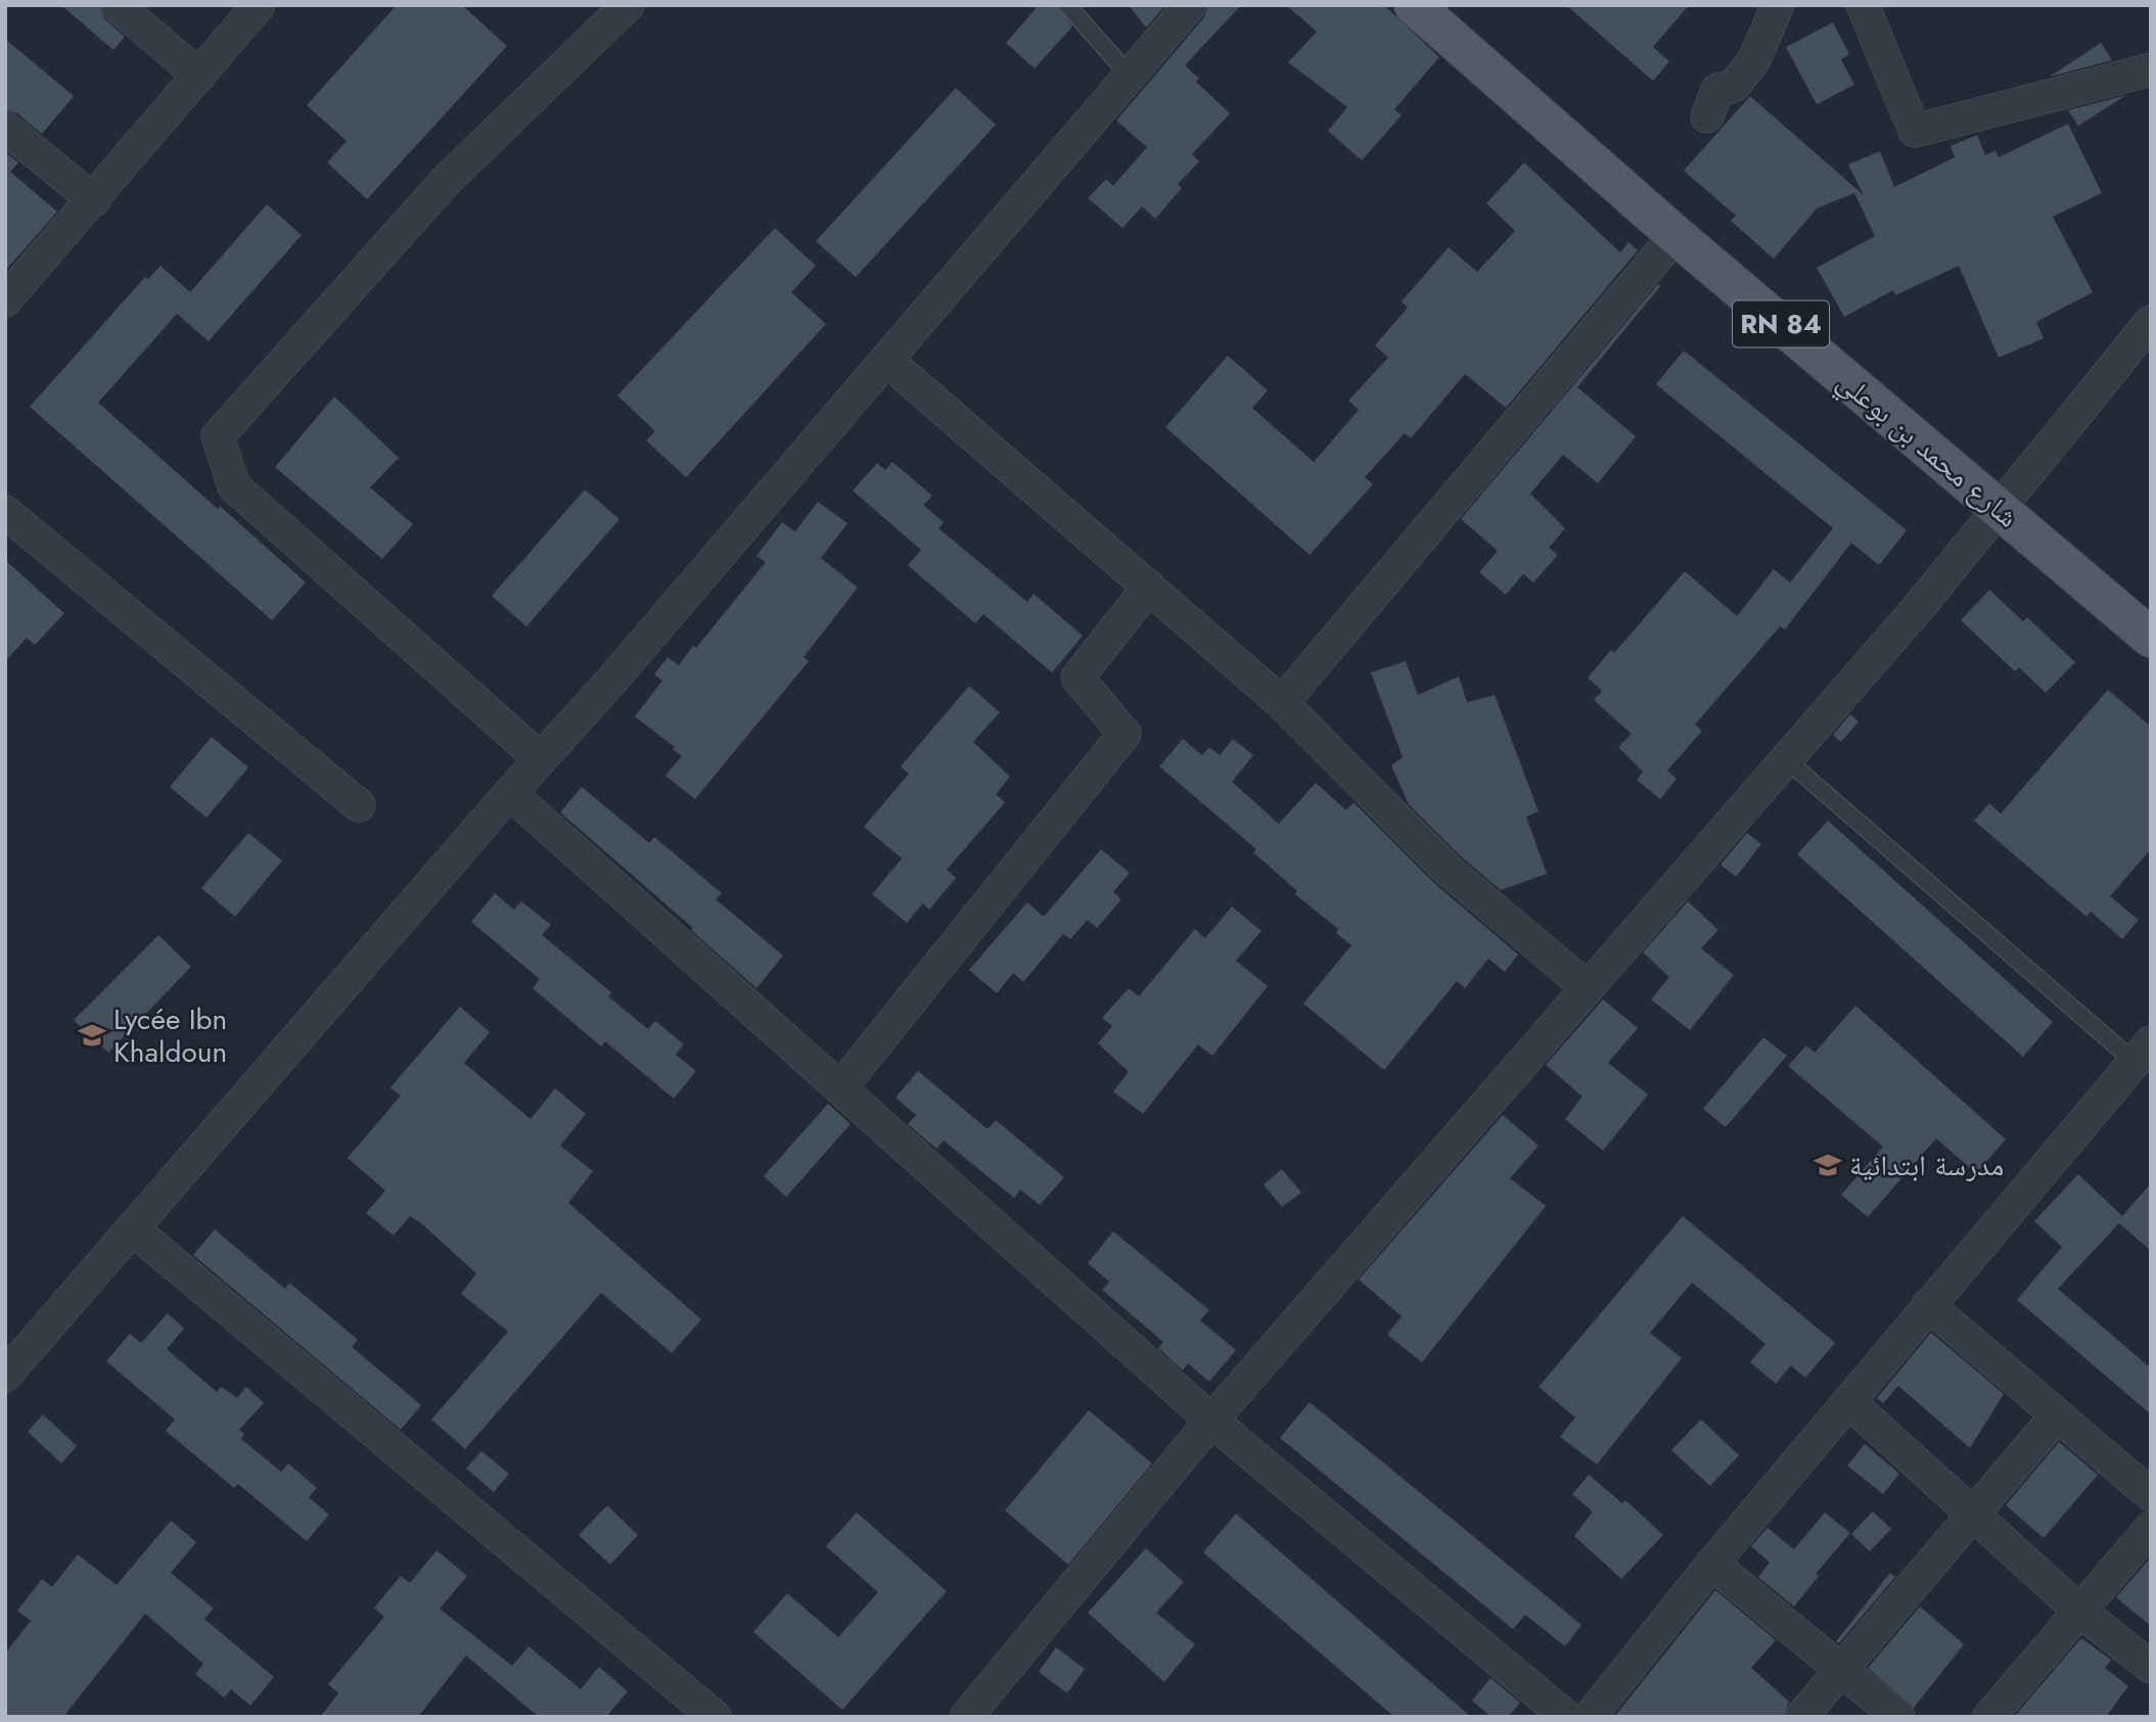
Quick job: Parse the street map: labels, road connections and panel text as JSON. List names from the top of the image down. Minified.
{"streets":{"main road":["RN 84","شارع محمد بن بوعلي"]},"places":{"school or university":["Lycée Ibn Khaldoun","مدرسة ابتدائية"]}}
